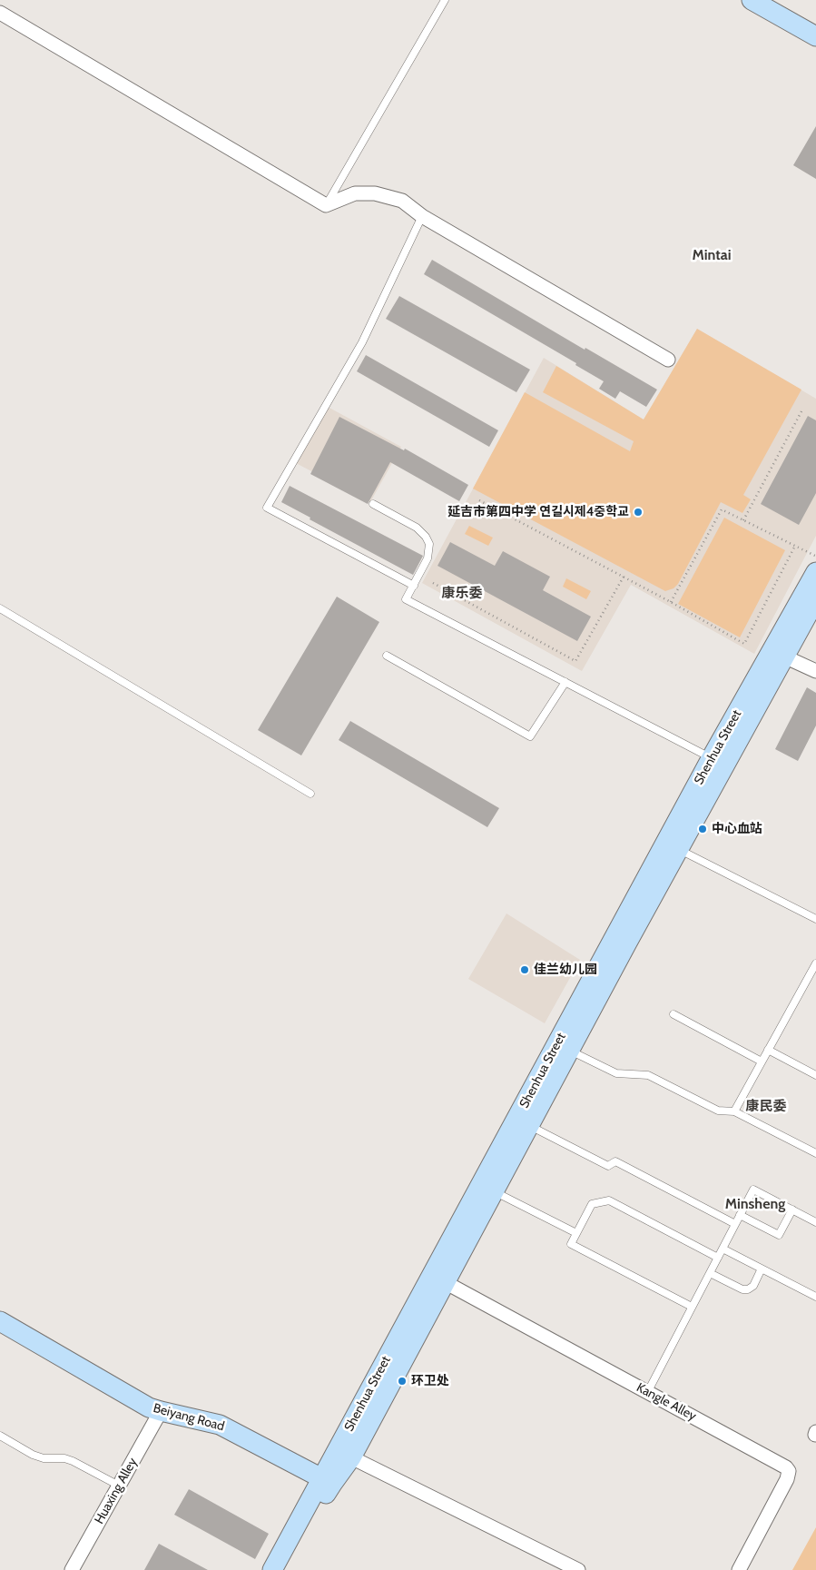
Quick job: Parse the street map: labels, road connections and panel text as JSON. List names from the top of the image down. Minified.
{"streets":{"main road":["Shenhua Street","Beiyang Road"],"street":["Kangle Alley","Huaxing Alley"]},"crossings":[["Shenhua Street","Kangle Alley"],["Shenhua Street","Beiyang Road"],["Beiyang Road","Huaxing Alley"]],"districts":["Mintai","康乐委","康民委","Minsheng"],"places":["延吉市第四中学 연길시제4중학교","中心血站","佳兰幼儿园","环卫处"]}
